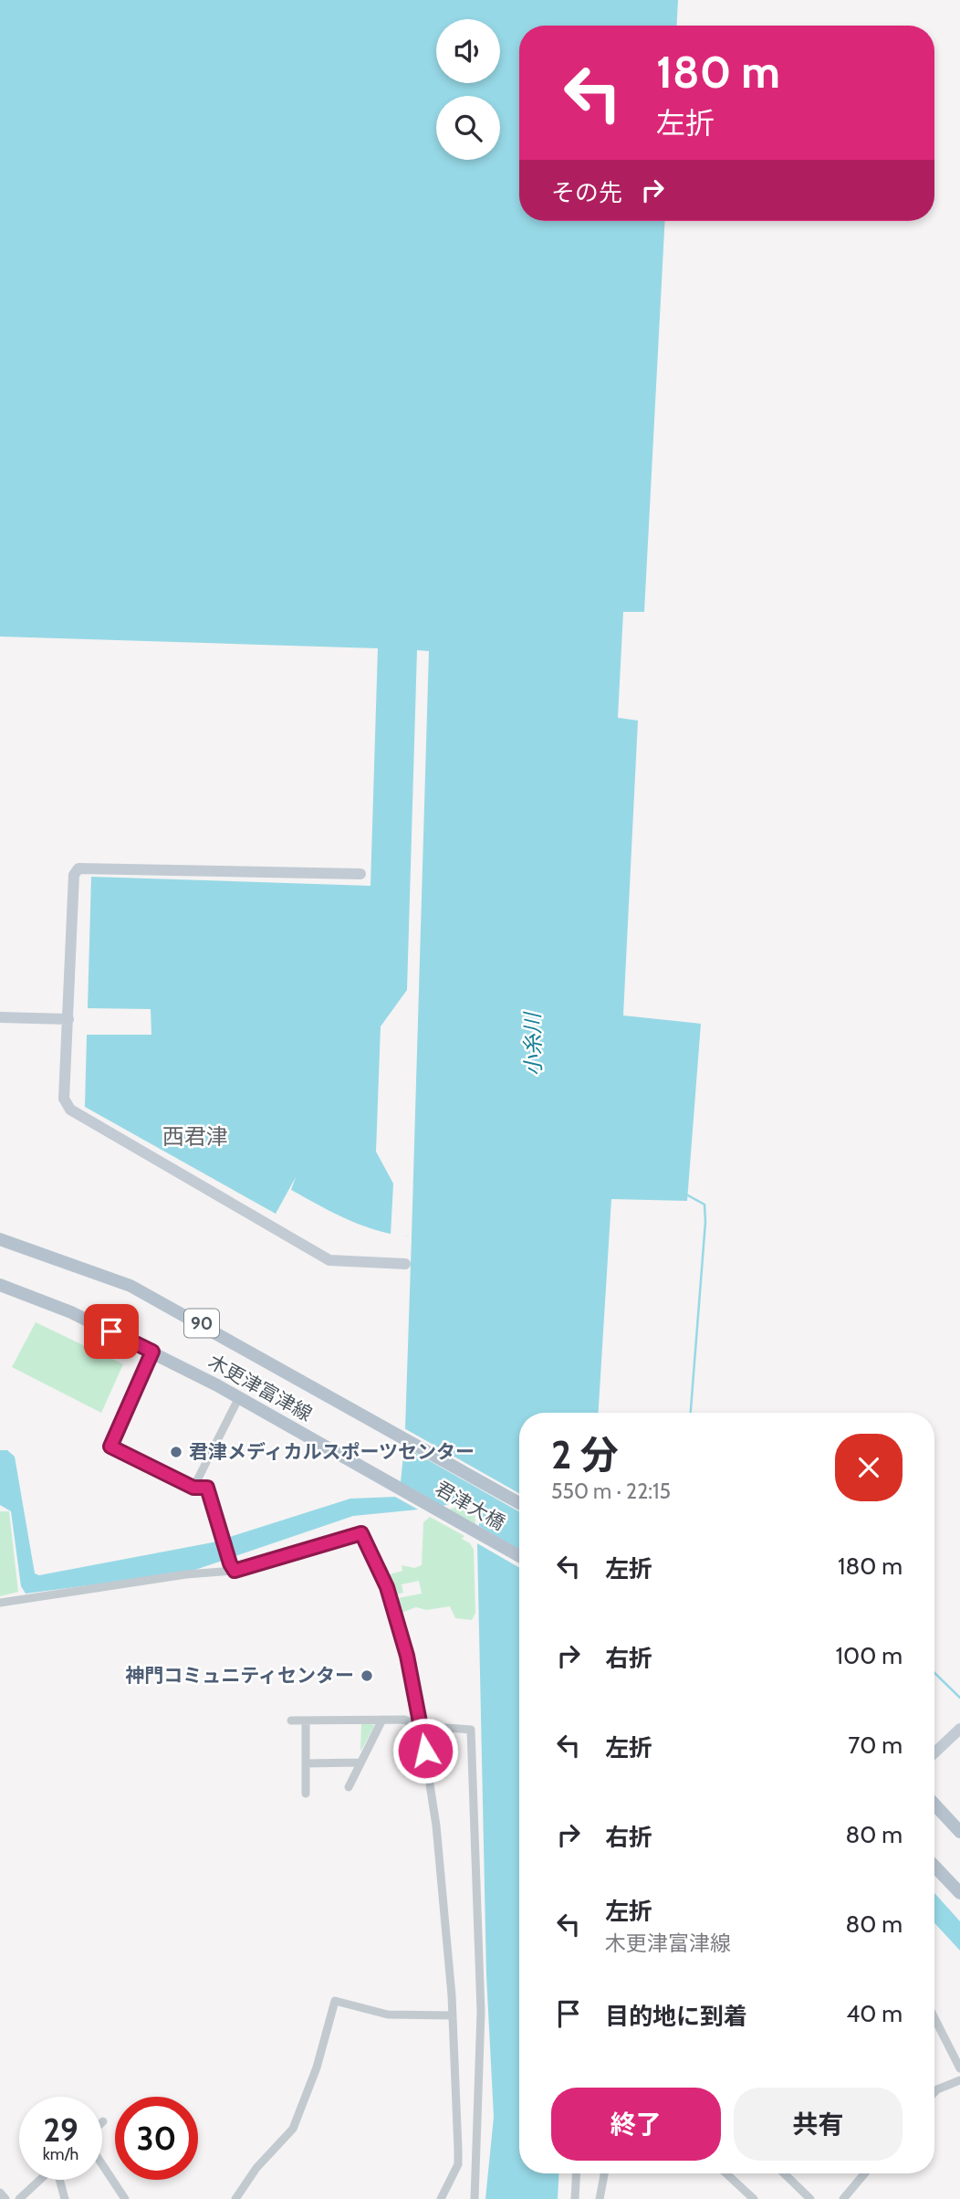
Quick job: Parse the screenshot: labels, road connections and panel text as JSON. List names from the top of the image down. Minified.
{"streets":{"main road":["90","木更津富津線","君津大橋"]},"crossings":[["木更津富津線","君津大橋"]],"districts":["西君津"],"water":["小糸川"],"places":["君津メディカルスポーツセンター","神門コミュニティセンター"],"page":{"turn":["180 m","左折"],"then":"その先","heading":["2 分","550 m · 22:15"],"list":[{"name":"左折","value":"180 m"},{"name":"右折","value":"100 m"},{"name":"左折","value":"70 m"},{"name":"右折","value":"80 m"},{"name":"左折","note":"木更津富津線","value":"80 m"},{"name":"目的地に到着","value":"40 m"}],"buttons":["終了","共有"],"speed":"29 km/h","limit":"30"}}
